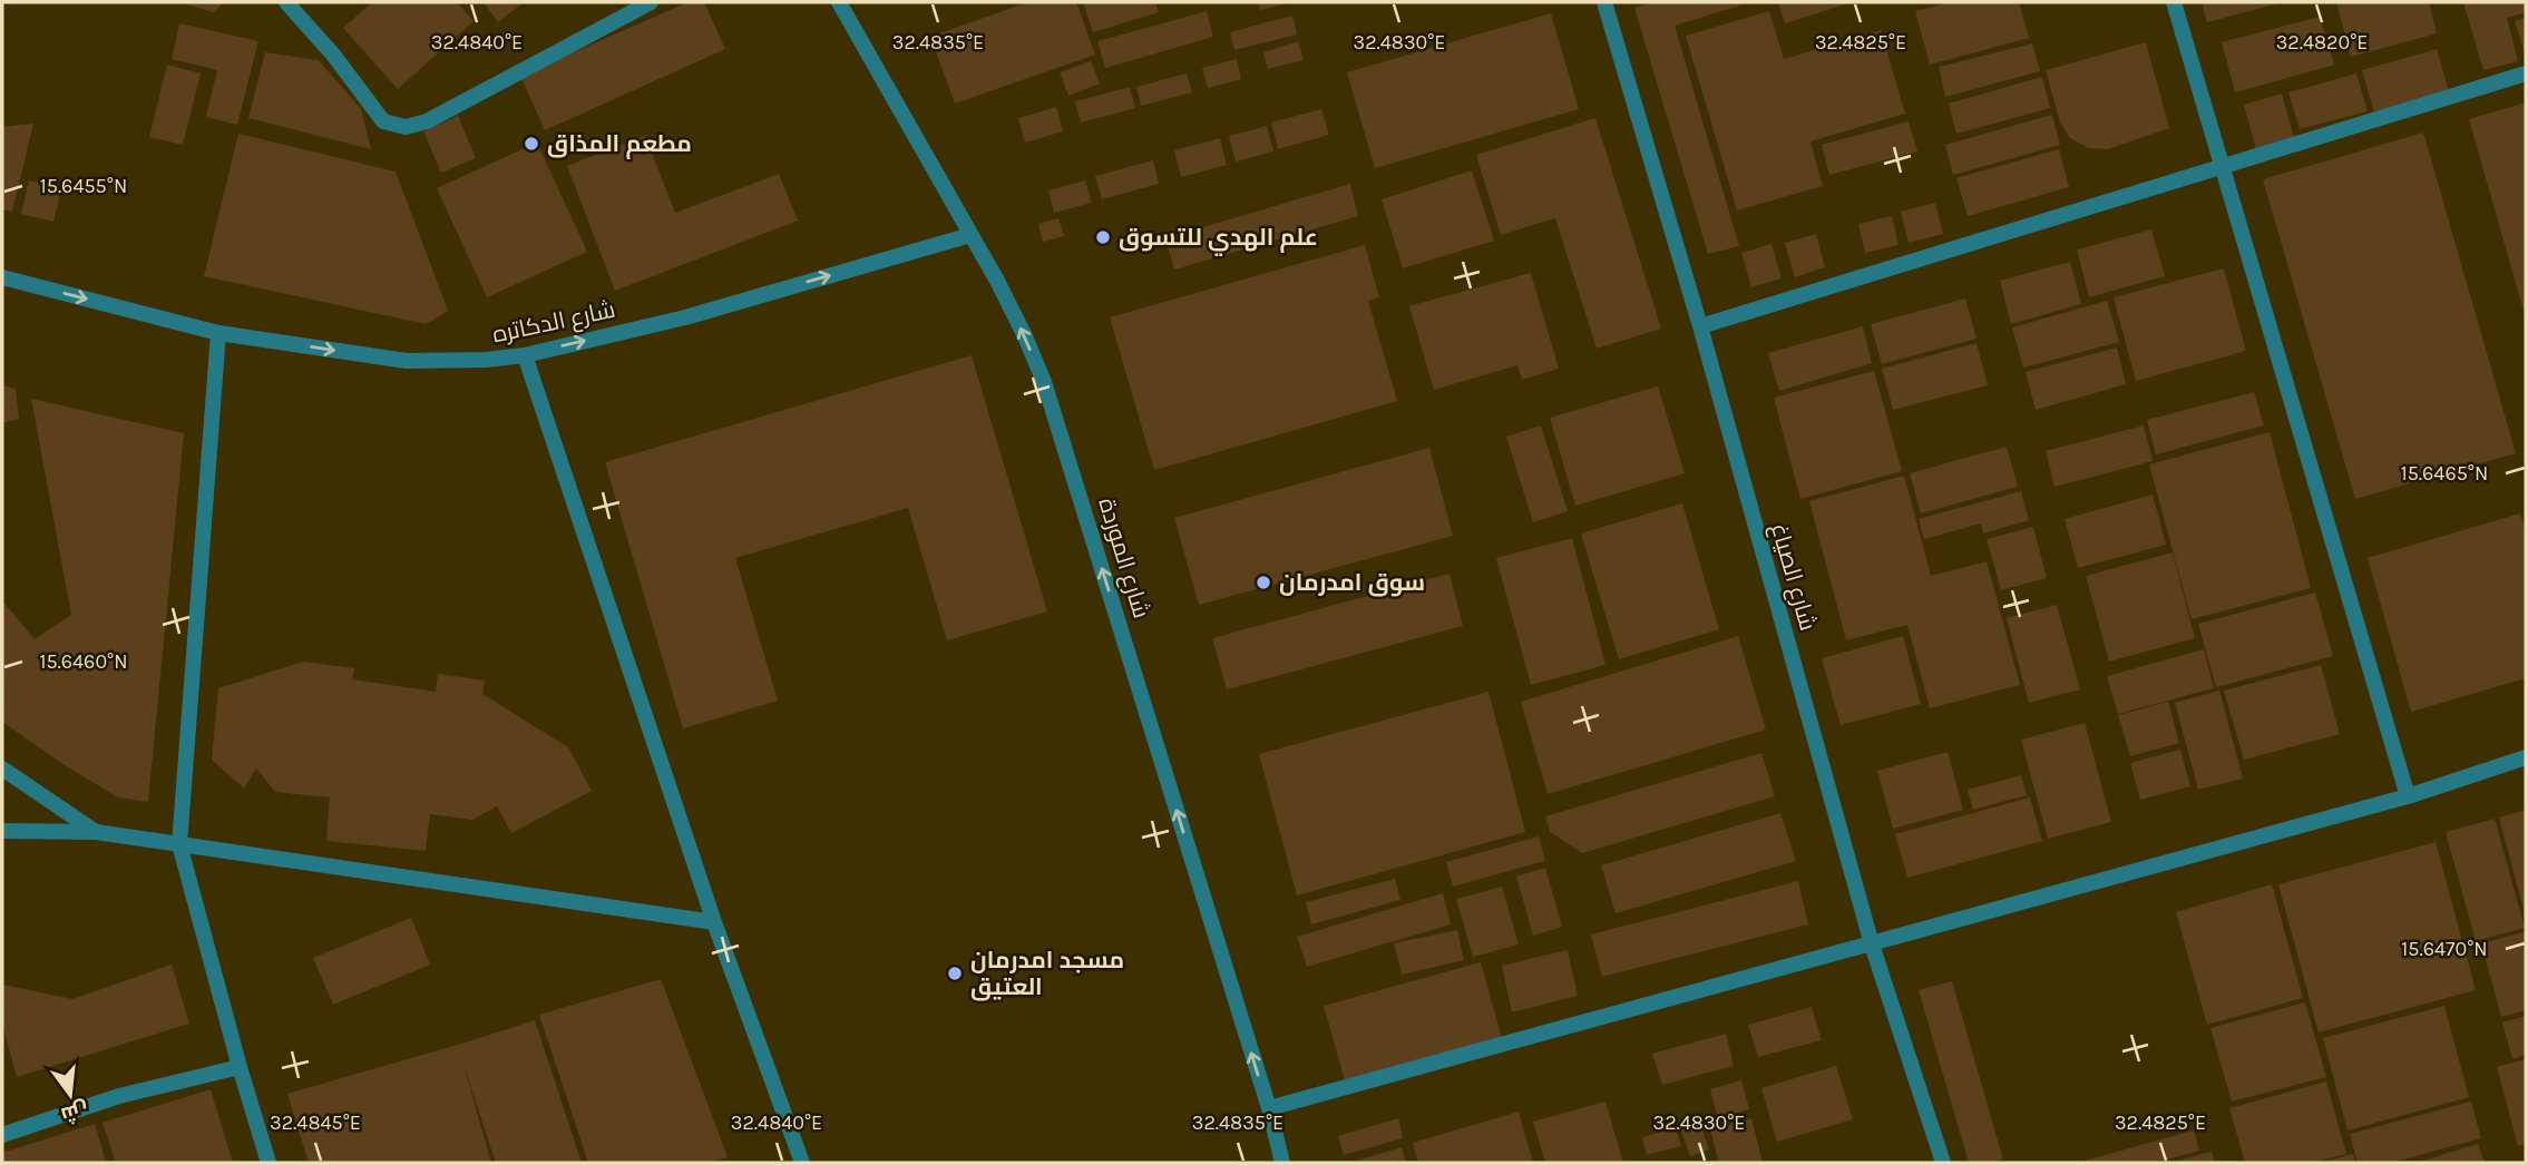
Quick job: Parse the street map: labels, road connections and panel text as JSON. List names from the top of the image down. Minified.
{"streets":{"street":["شارع الدكاتره","شارع الموردة","شارع الصياغ"]},"crossings":[["شارع الدكاتره","شارع الموردة"]],"one_way":["شارع الدكاتره","شارع الموردة"],"places":["مطعم المذاق","علم الهدي للتسوق","سوق امدرمان","مسجد امدرمان العتيق"],"north":"bottom","coordinates":["32.4840°E","32.4835°E","32.4830°E","32.4825°E","32.4820°E","15.6455°N","15.6465°N","15.6460°N","15.6470°N","32.4845°E"]}
